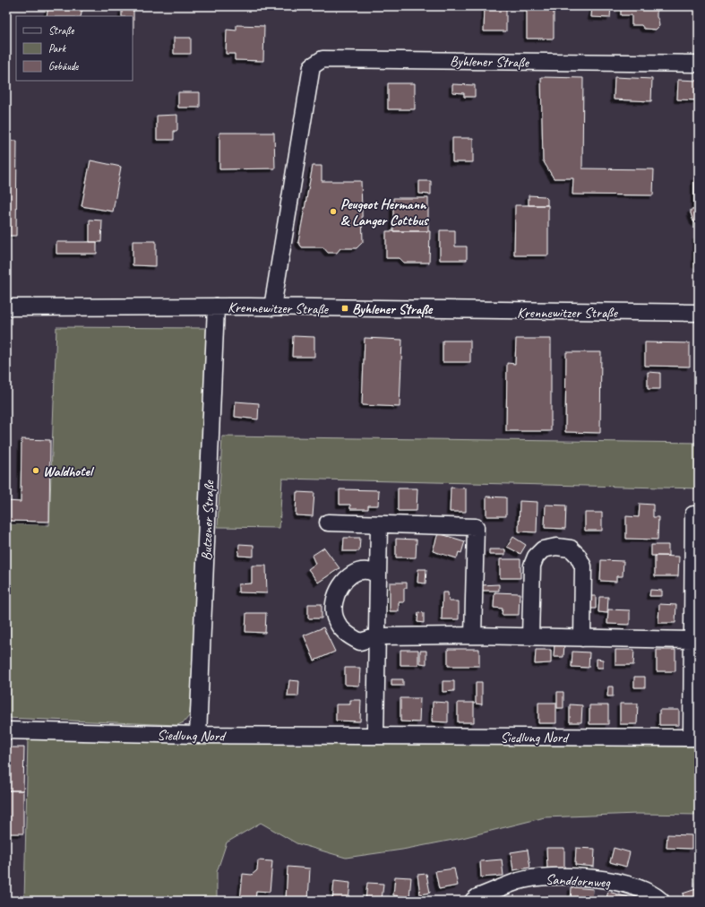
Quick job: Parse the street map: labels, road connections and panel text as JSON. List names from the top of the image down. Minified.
{"streets":{"street":["Byhlener Straße","Krennewitzer Straße","Butzener Straße","Siedlung Nord","Sanddornweg"]},"crossings":[["Byhlener Straße","Krennewitzer Straße"],["Krennewitzer Straße","Butzener Straße"],["Butzener Straße","Siedlung Nord"]],"places":{"other":["Peugeot Hermann & Langer Cottbus","Waldhotel"],"transit":["Byhlener Straße"]},"legend":["Straße","Park","Gebäude"]}
